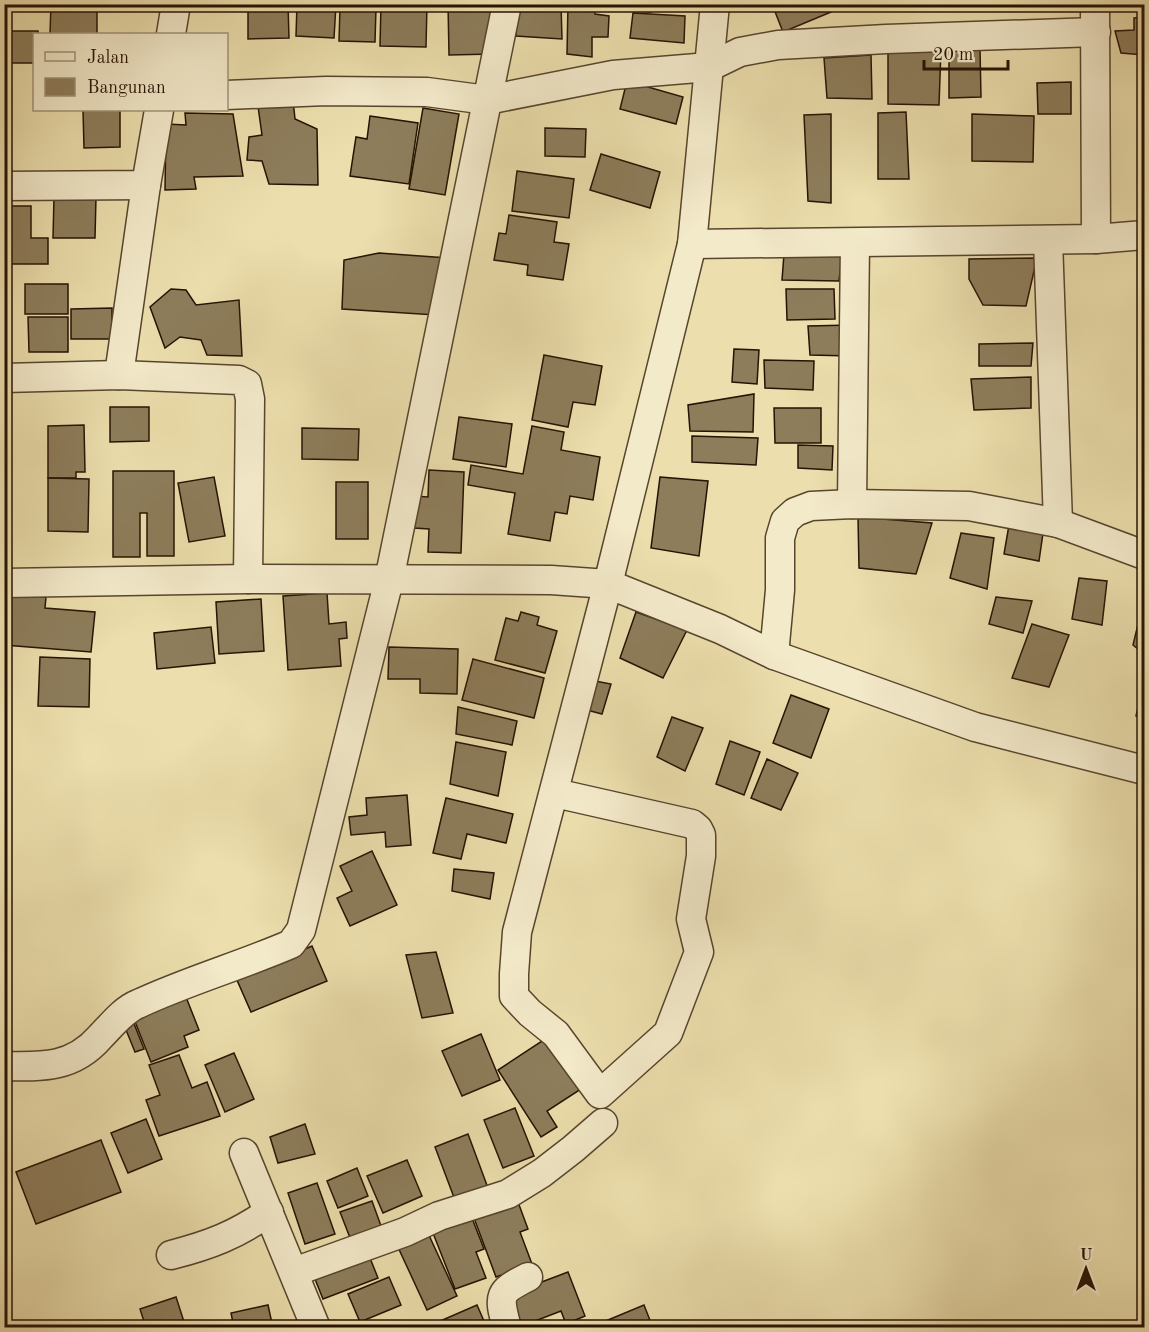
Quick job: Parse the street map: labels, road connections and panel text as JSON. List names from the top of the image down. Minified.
{"legend":["Jalan","Bangunan"],"scale_bar":"20 m","north":"top"}
